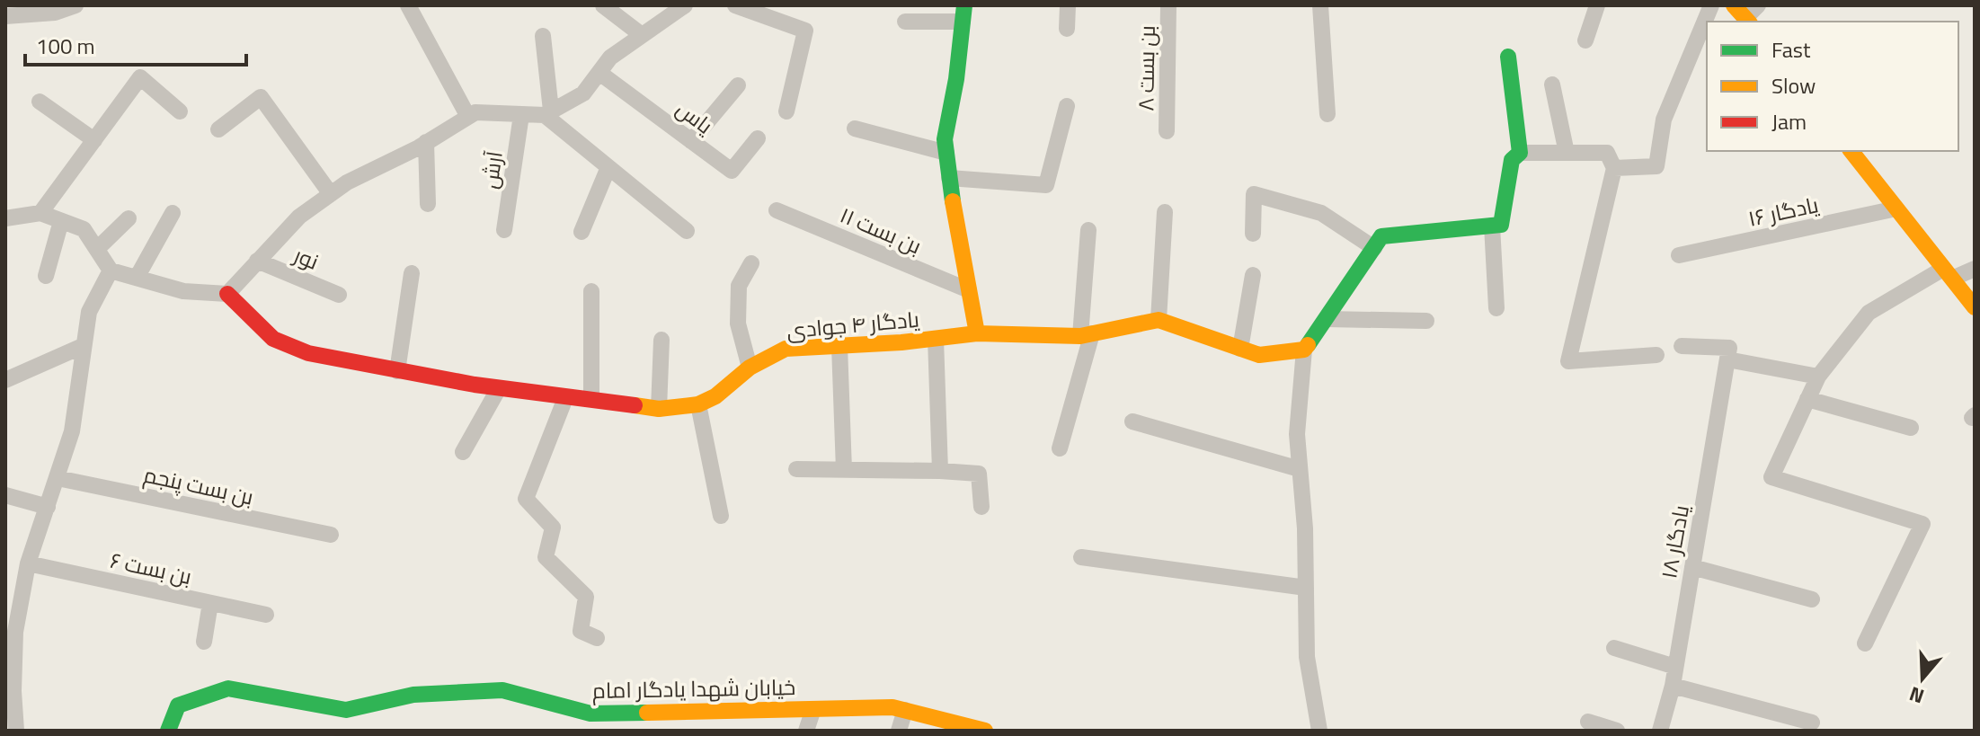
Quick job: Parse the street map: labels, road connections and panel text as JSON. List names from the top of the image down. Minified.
{"streets":{"street":["بن بست ۸","یاس","آرش","یادگار ۱۶","بن بست ۱۱","نور","یادگار ۴ جوادی","بن بست پنجم","یادگار ۱۸","بن بست ۶","خیابان شهدا یادگار امام"]},"legend":["Fast","Slow","Jam"],"scale_bar":"100 m","north":"bottom"}
